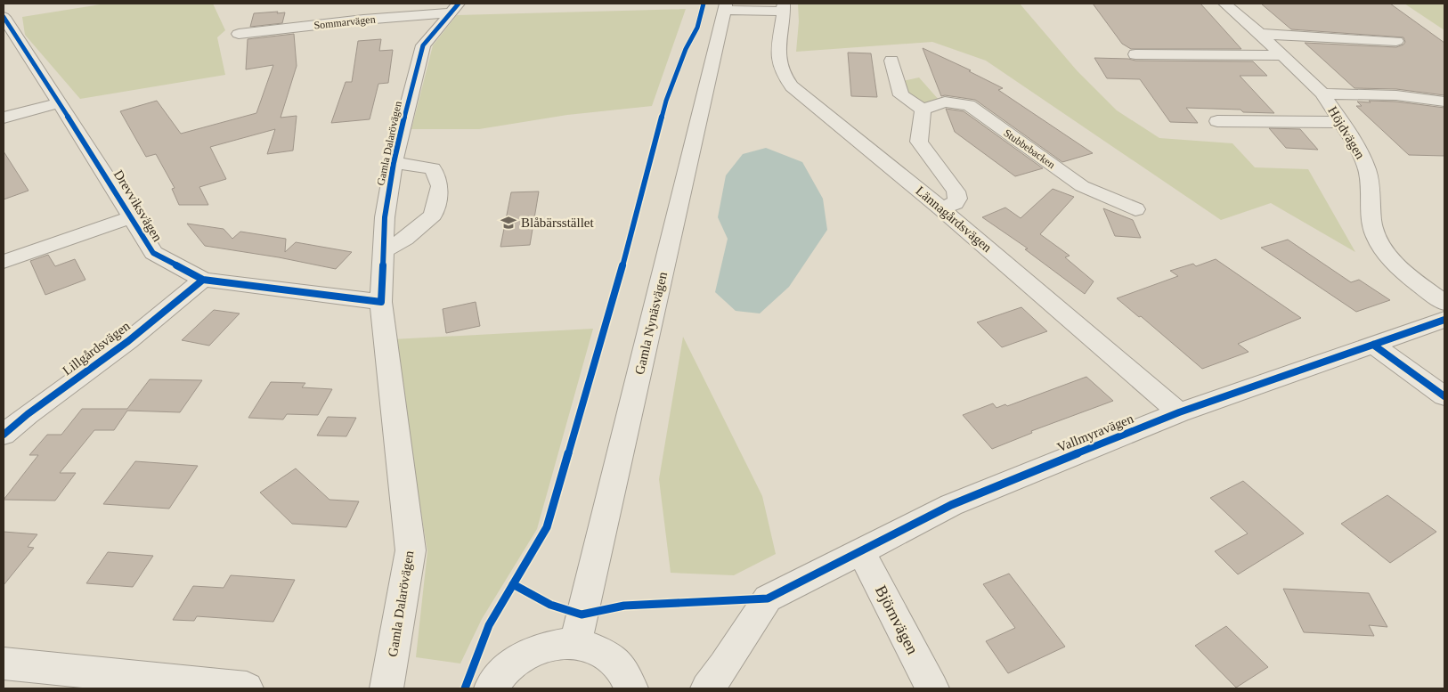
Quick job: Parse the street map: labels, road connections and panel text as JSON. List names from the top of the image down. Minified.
{"streets":{"street":["Sommarvägen","Höjdvägen","Gamla Dalarövägen","Stubbebacken","Drevviksvägen","Lännagårdsvägen","Gamla Nynäsvägen","Lillgårdsvägen","Vallmyravägen","Björnvägen"]},"crossings":[["Sommarvägen","Gamla Dalarövägen"],["Gamla Dalarövägen","Drevviksvägen"],["Drevviksvägen","Lillgårdsvägen"],["Lännagårdsvägen","Vallmyravägen"],["Vallmyravägen","Björnvägen"]],"places":{"school or university":["Blåbärsstället"]}}
